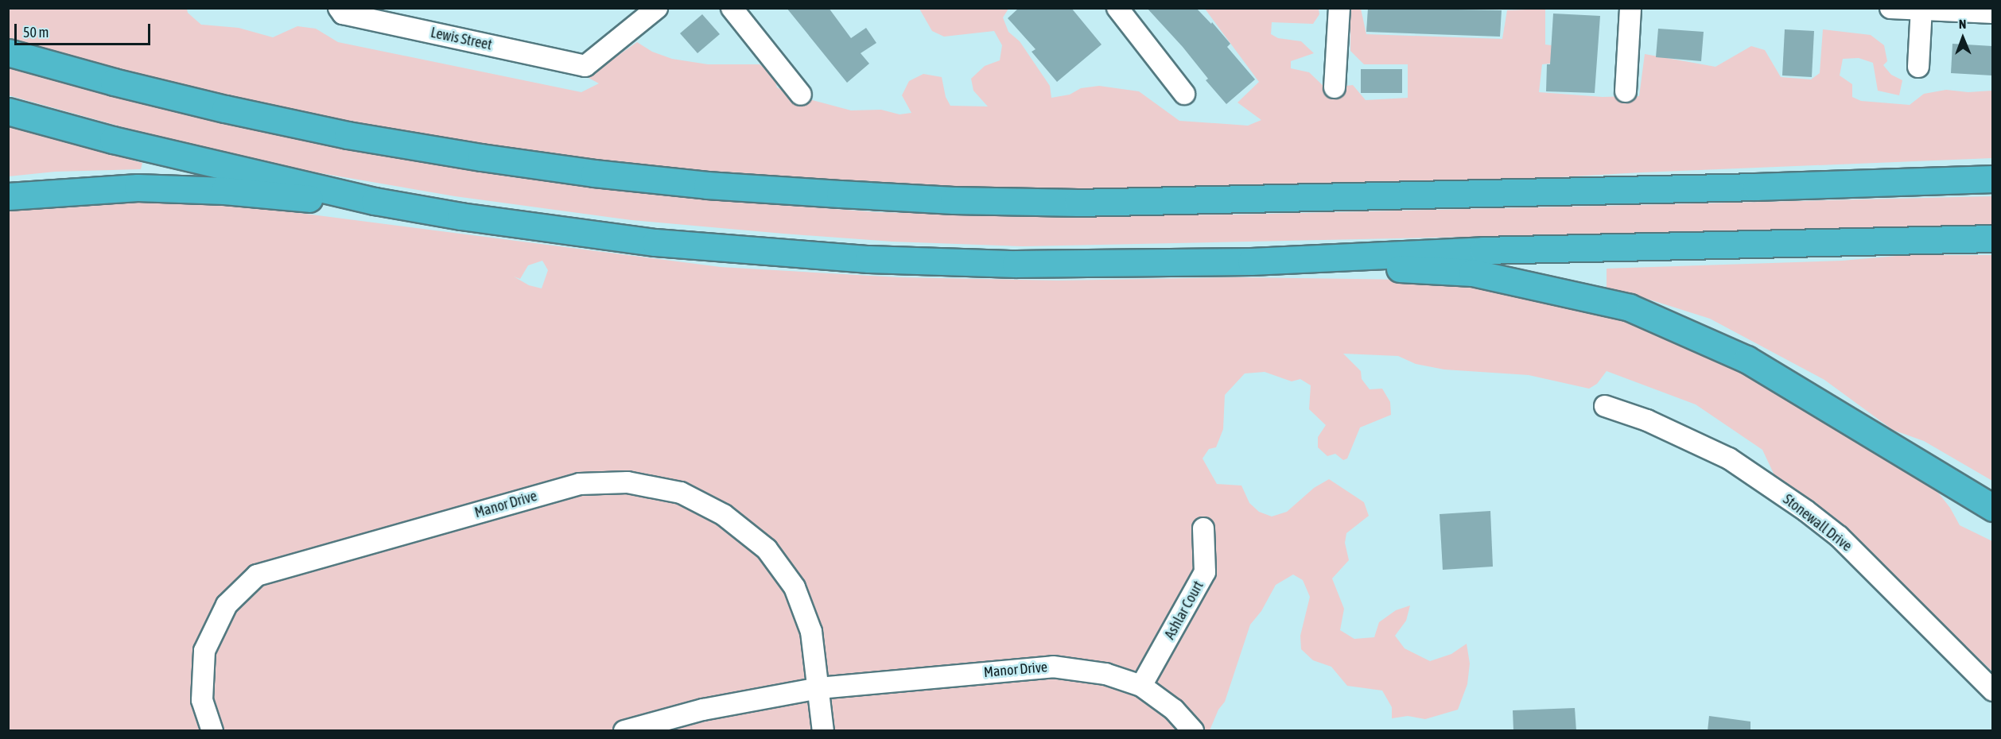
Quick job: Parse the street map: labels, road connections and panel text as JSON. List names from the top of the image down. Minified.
{"streets":{"street":["Lewis Street","Manor Drive","Stonewall Drive","Ashlar Court"]},"crossings":[["Manor Drive","Ashlar Court"]],"scale_bar":"50 m","north":"top"}
